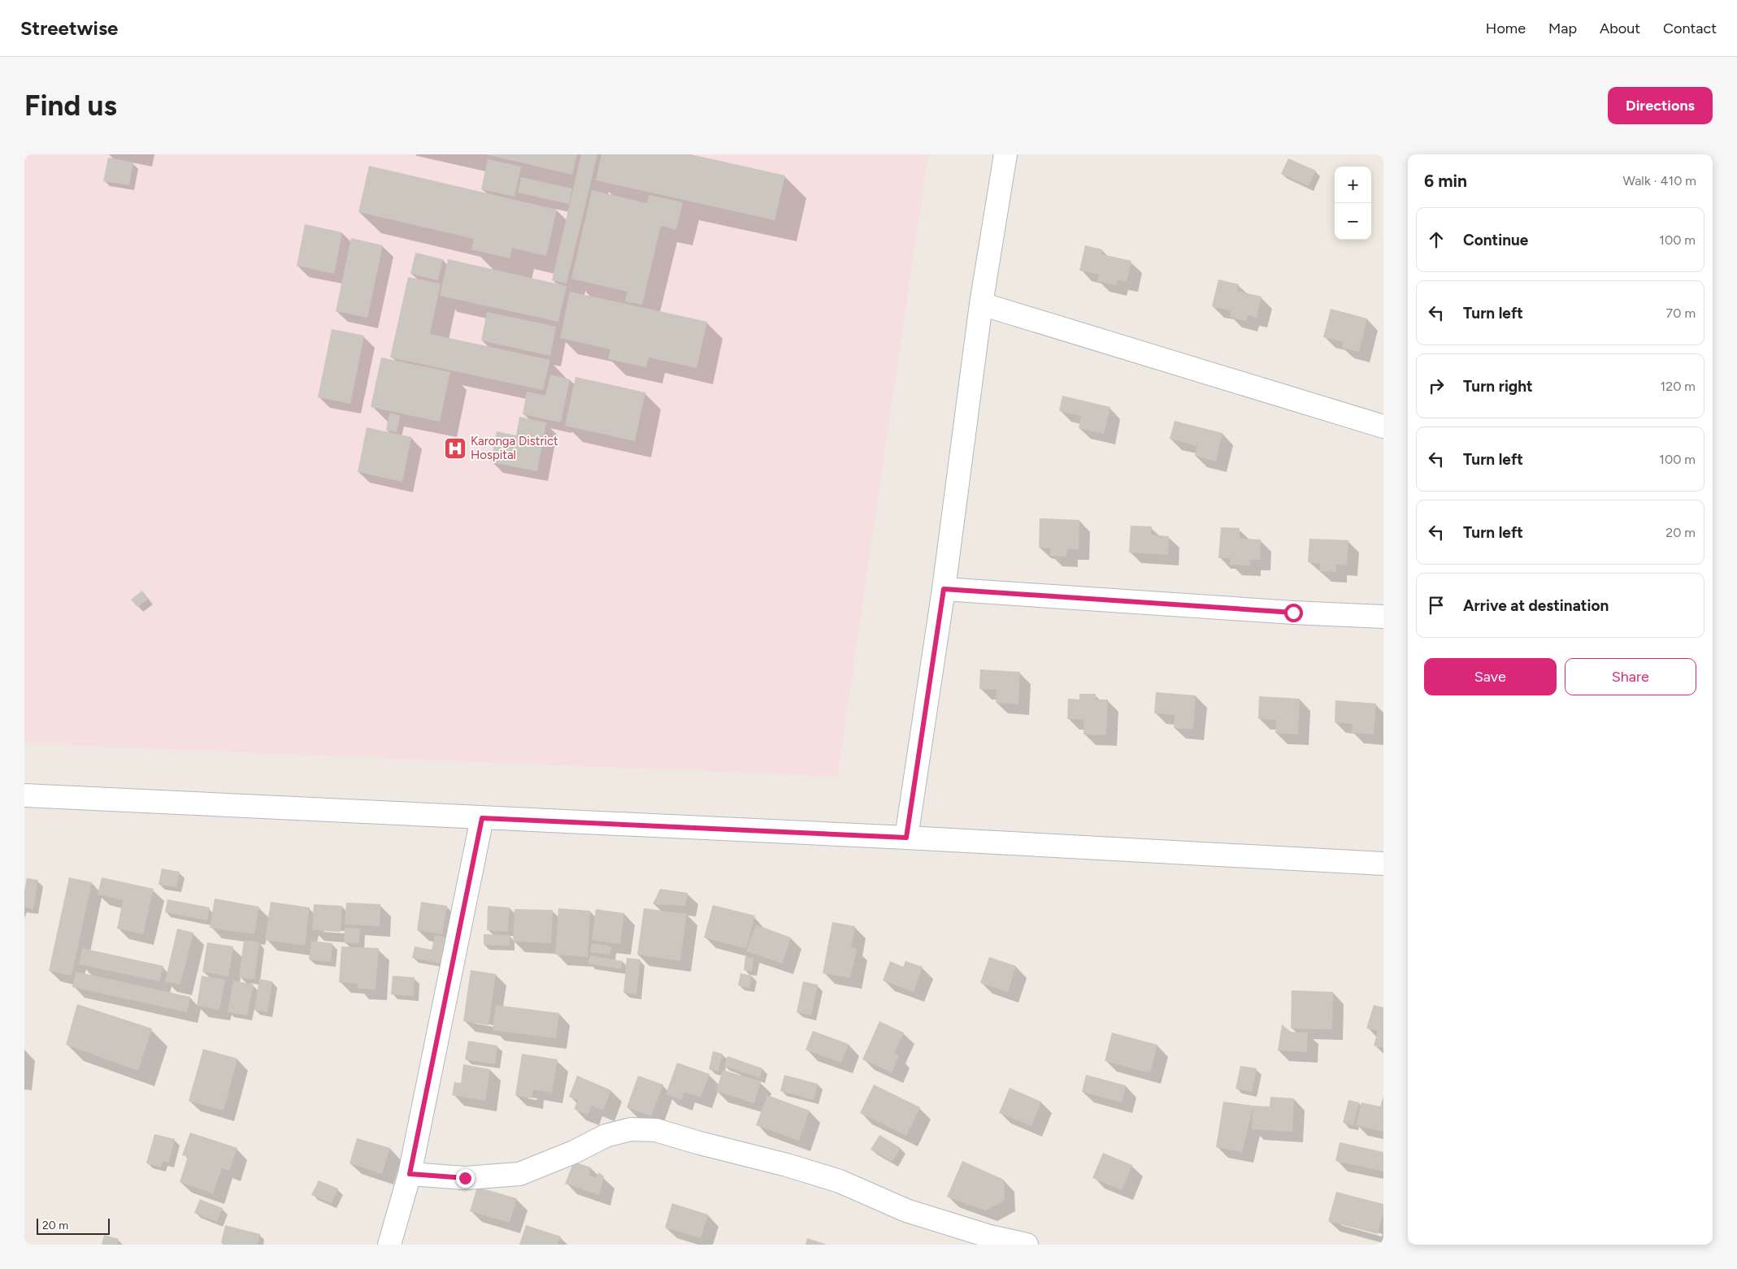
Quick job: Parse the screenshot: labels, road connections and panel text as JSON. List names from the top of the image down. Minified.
{"places":{"hospital":["Karonga District Hospital"]},"scale_bar":"20 m","page":{"header":"Streetwise","nav":["Home","Map","About","Contact"],"buttons":["Directions",["Save","Share"]],"title":"Find us","heading":["6 min","Walk · 410 m"],"map_buttons":["+","−"],"list":[["Continue","100 m"],["Turn left","70 m"],["Turn right","120 m"],["Turn left","100 m"],["Turn left","20 m"],"Arrive at destination"],"scale":"20 m"}}
